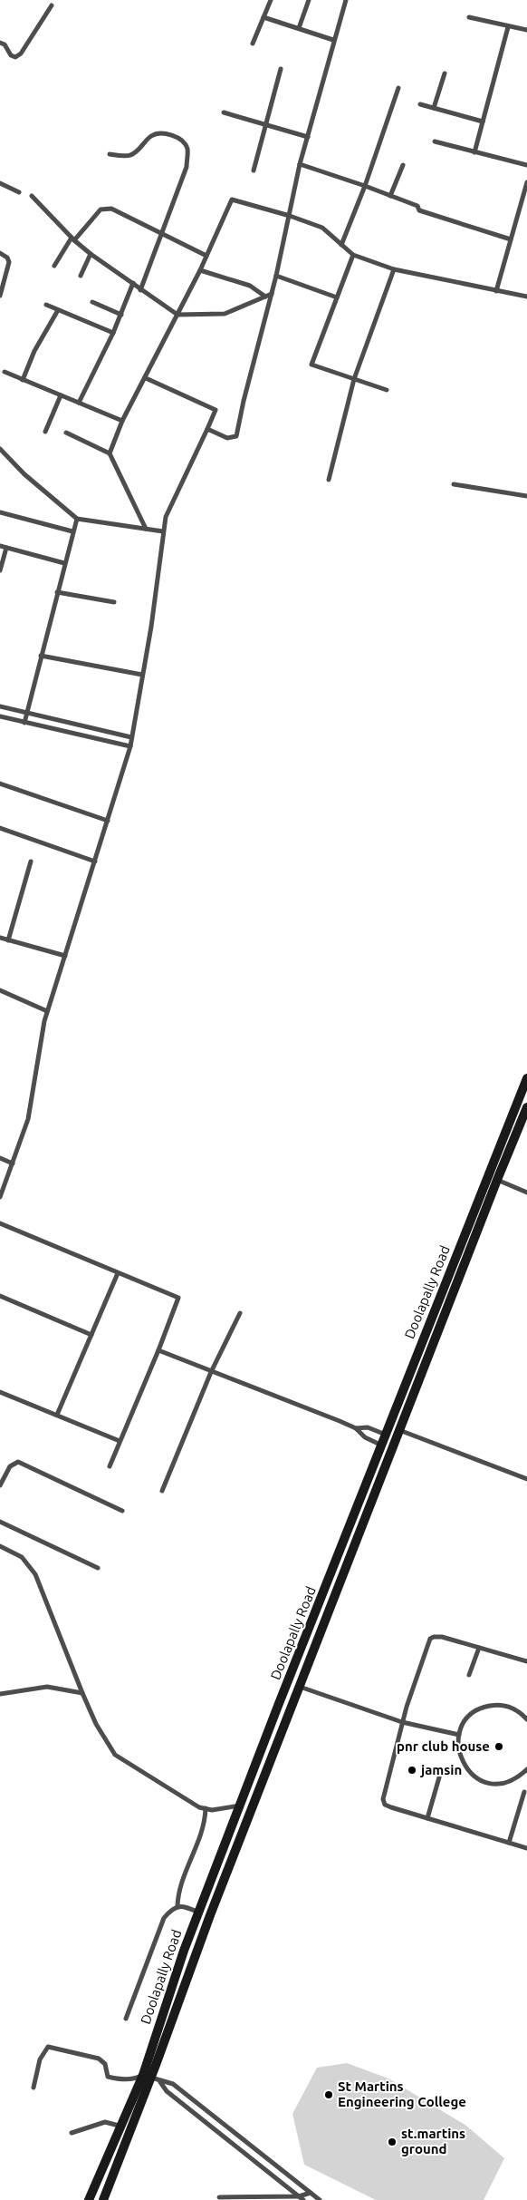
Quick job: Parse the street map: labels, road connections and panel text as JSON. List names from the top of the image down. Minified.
{"streets":{"main road":["Doolapally Road"]},"places":["pnr club house","jamsin","St Martins Engineering College","st.martins ground"]}
